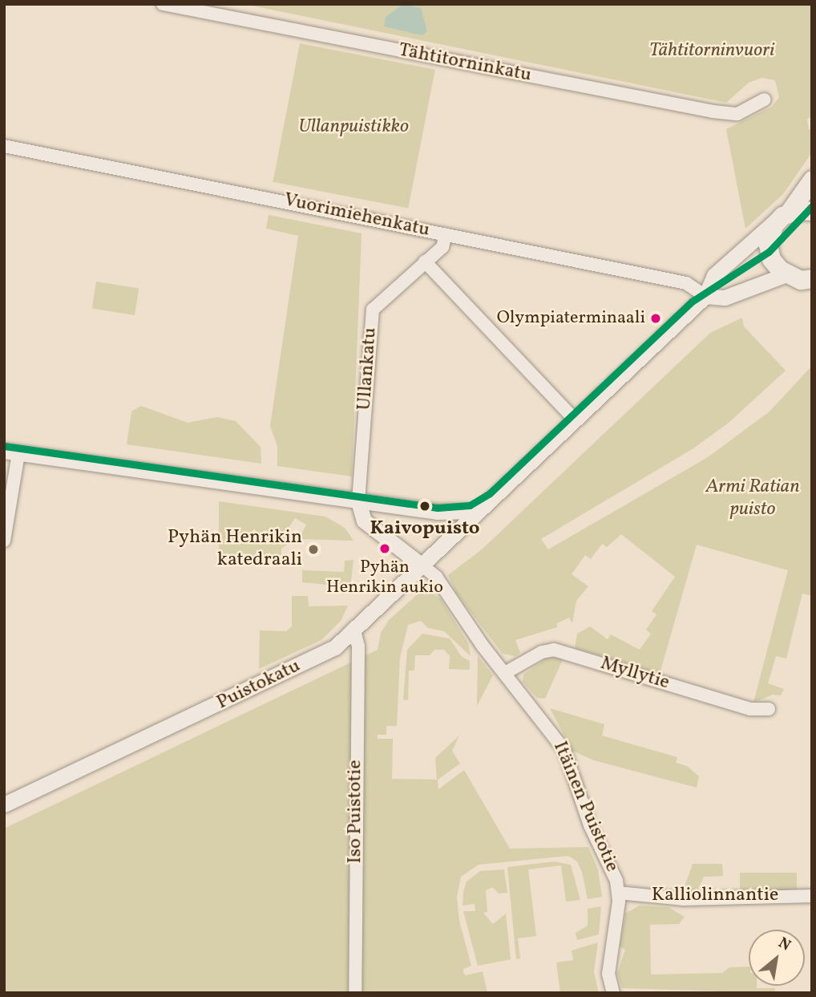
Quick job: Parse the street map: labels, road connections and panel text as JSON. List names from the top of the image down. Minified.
{"streets":{"street":["Tähtitorninkatu","Vuorimiehenkatu","Ullankatu","Myllytie","Puistokatu","Itäinen Puistotie","Iso Puistotie","Kalliolinnantie"]},"crossings":[["Vuorimiehenkatu","Ullankatu"],["Vuorimiehenkatu","Puistokatu"],["Myllytie","Itäinen Puistotie"],["Puistokatu","Itäinen Puistotie"],["Puistokatu","Iso Puistotie"],["Itäinen Puistotie","Kalliolinnantie"]],"parks":["Tähtitorninvuori","Ullanpuistikko","Armi Ratian puisto"],"places":["Olympiaterminaali","Kaivopuisto","Pyhän Henrikin aukio","Pyhän Henrikin katedraali"],"north":"top right"}
